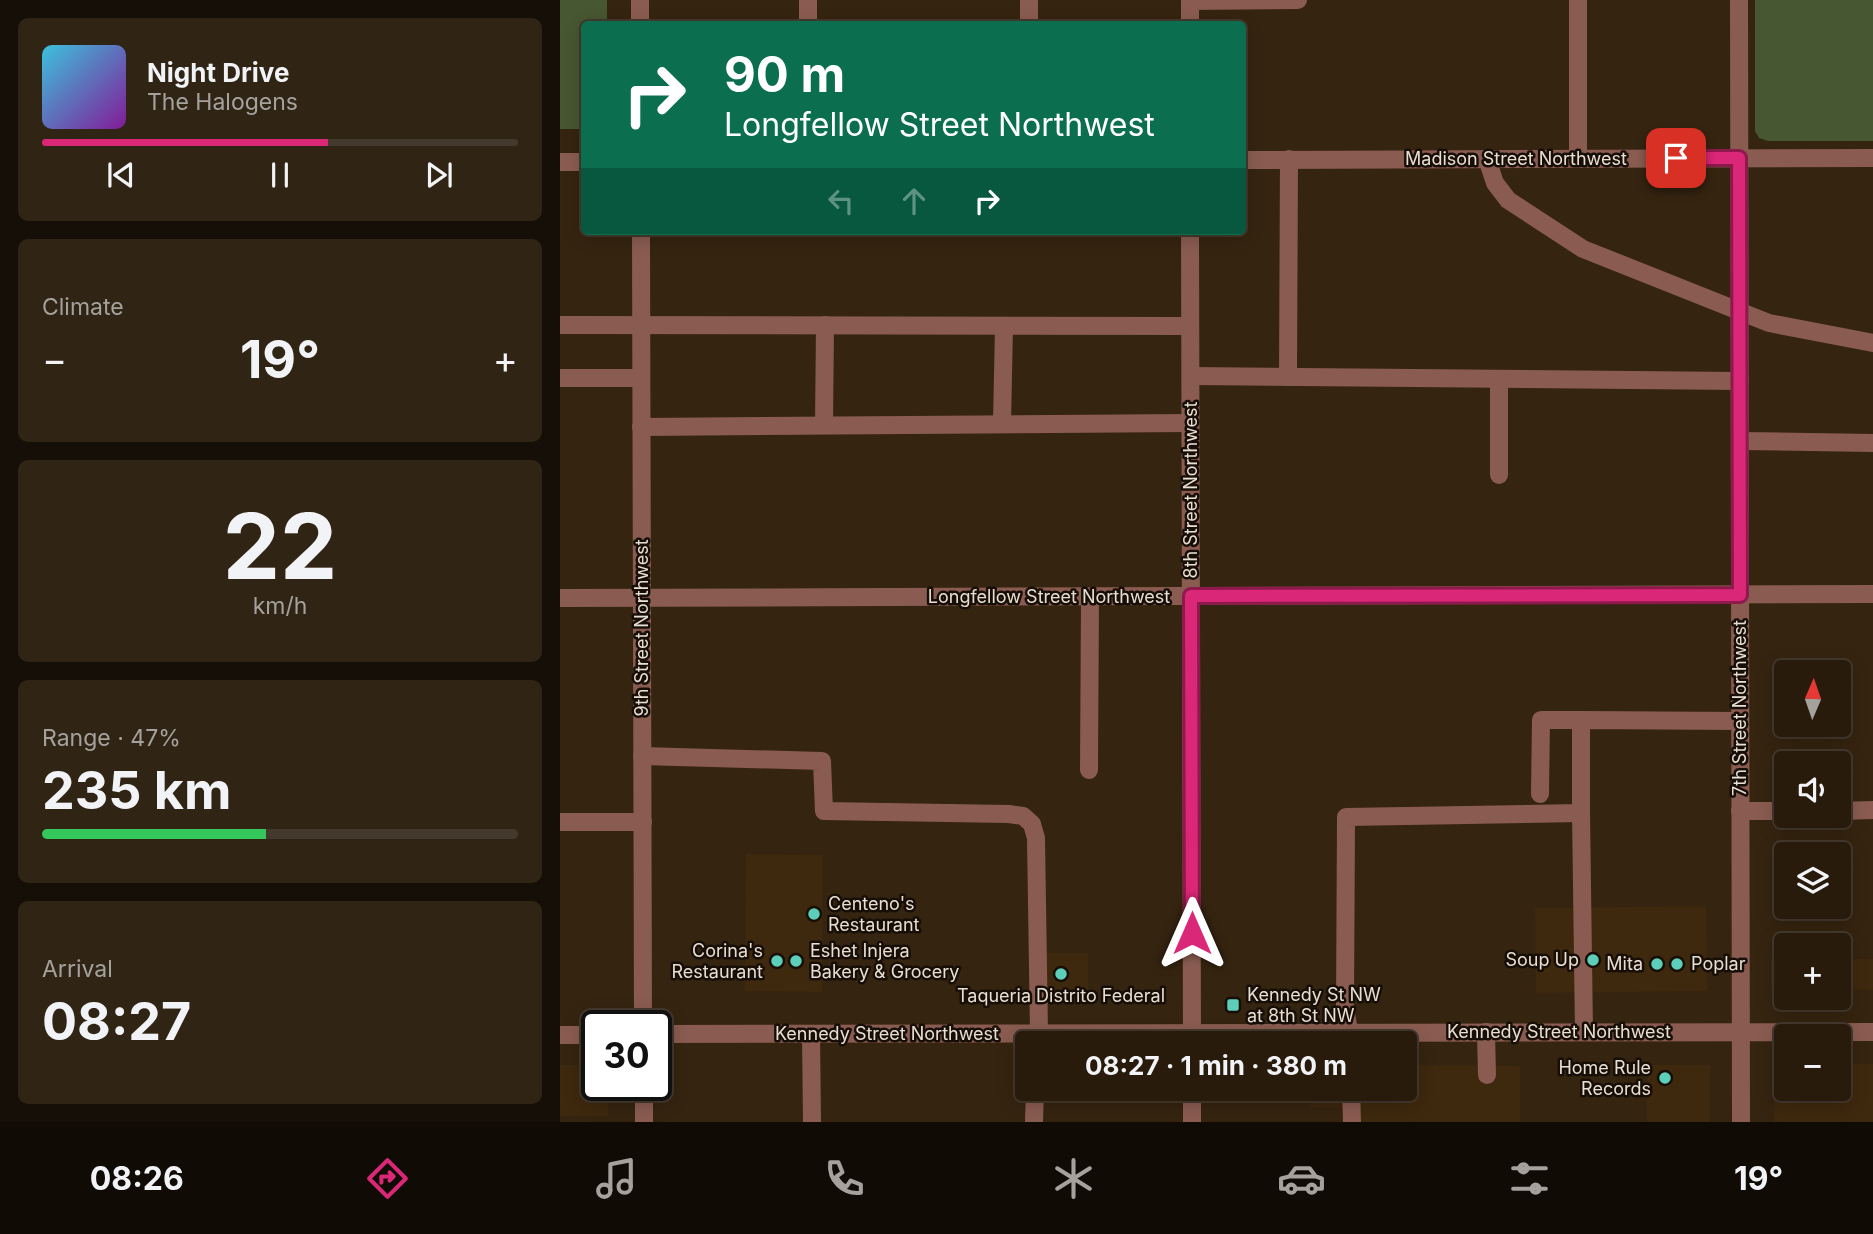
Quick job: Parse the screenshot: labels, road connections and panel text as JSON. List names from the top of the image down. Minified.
{"streets":{"street":["Madison Street Northwest","8th Street Northwest","Longfellow Street Northwest","9th Street Northwest","7th Street Northwest","Kennedy Street Northwest"]},"crossings":[["Madison Street Northwest","7th Street Northwest"],["8th Street Northwest","Longfellow Street Northwest"],["Longfellow Street Northwest","9th Street Northwest"],["Longfellow Street Northwest","7th Street Northwest"],["7th Street Northwest","Kennedy Street Northwest"]],"places":{"other":["Centeno's Restaurant","Soup Up","Corina's Restaurant","Eshet Injera Bakery & Grocery","Mita","Poplar","Taqueria Distrito Federal","Home Rule Records"],"transit":["Kennedy St NW at 8th St NW"]},"north":"top","page":{"turn":["90 m","Longfellow Street Northwest"],"song":["Night Drive","The Halogens"],"tile":["Climate",["22","km/h"],["Range · 47%","235 km"],["Arrival","08:27"]],"heat":["−","19°","+"],"map_buttons":["+","−"],"limit":"30","trip":"08:27 · 1 min · 380 m","tabs":["08:26","19°"]}}
